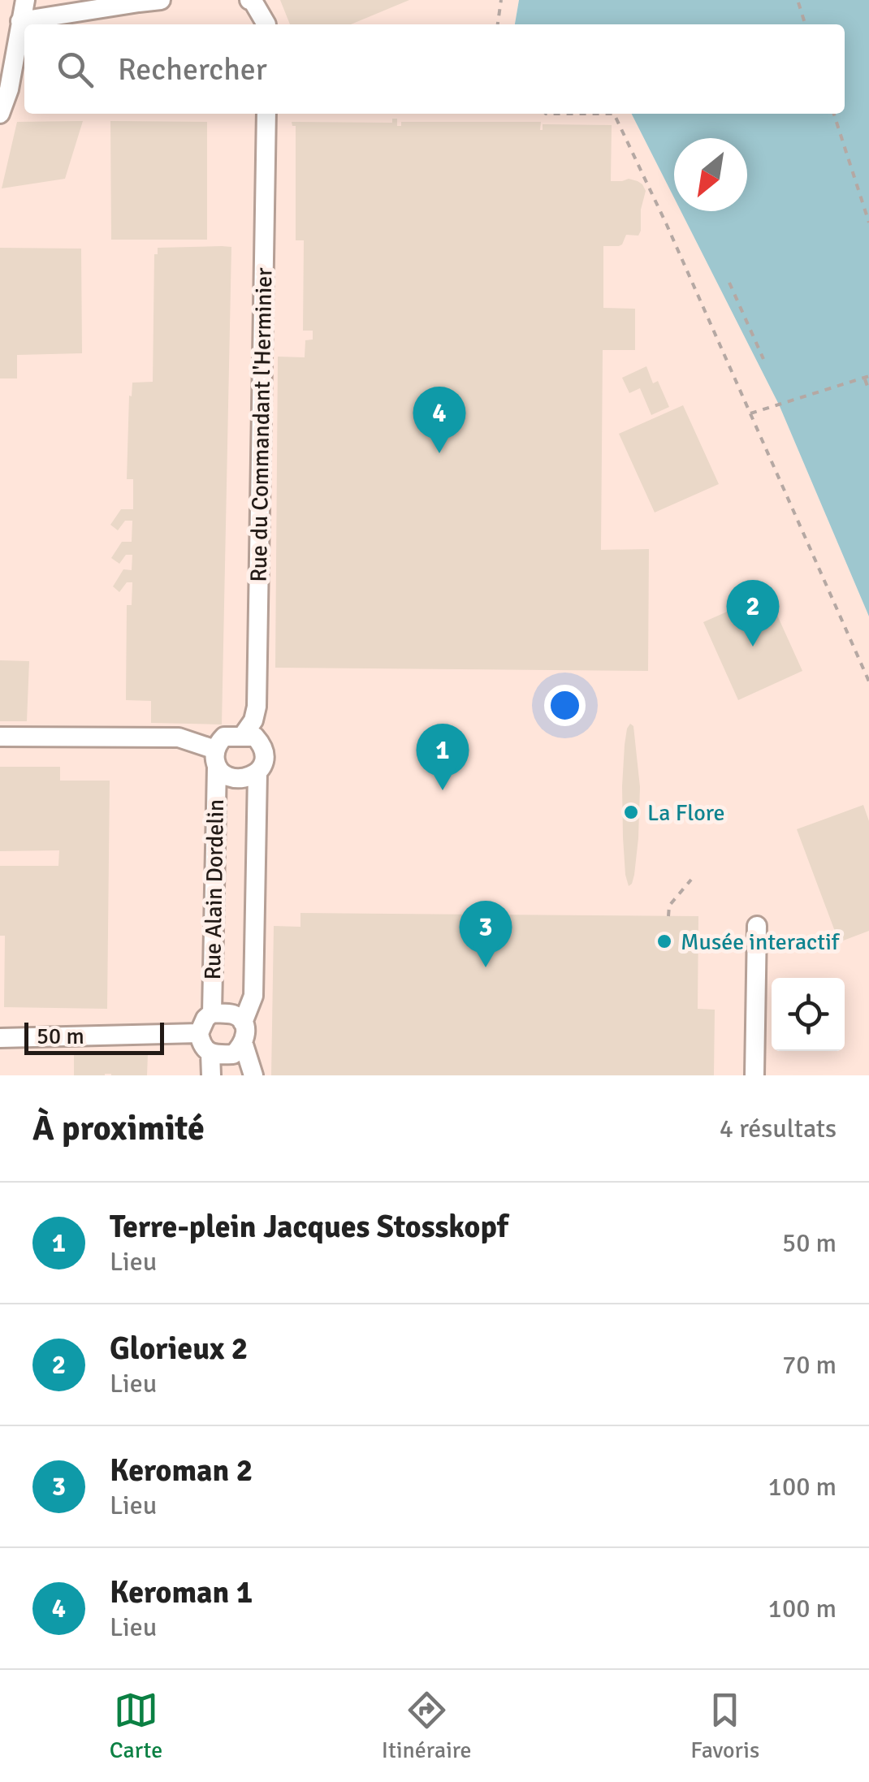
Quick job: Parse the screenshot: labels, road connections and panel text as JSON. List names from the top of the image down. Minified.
{"streets":{"street":["Rue du Commandant l'Herminier","Rue Alain Dordelin"]},"crossings":[["Rue du Commandant l'Herminier","Rue Alain Dordelin"]],"places":["La Flore","Musée interactif"],"scale_bar":"50 m","north":"bottom left","page":{"search":"Rechercher","pins":["4","2","1","3"],"scale":"50 m","heading":["À proximité","4 résultats"],"list":[{"mark":"1","name":"Terre-plein Jacques Stosskopf","note":"Lieu","value":"50 m"},{"mark":"2","name":"Glorieux 2","note":"Lieu","value":"70 m"},{"mark":"3","name":"Keroman 2","note":"Lieu","value":"100 m"},{"mark":"4","name":"Keroman 1","note":"Lieu","value":"100 m"}],"nav":["Carte","Itinéraire","Favoris"]}}
